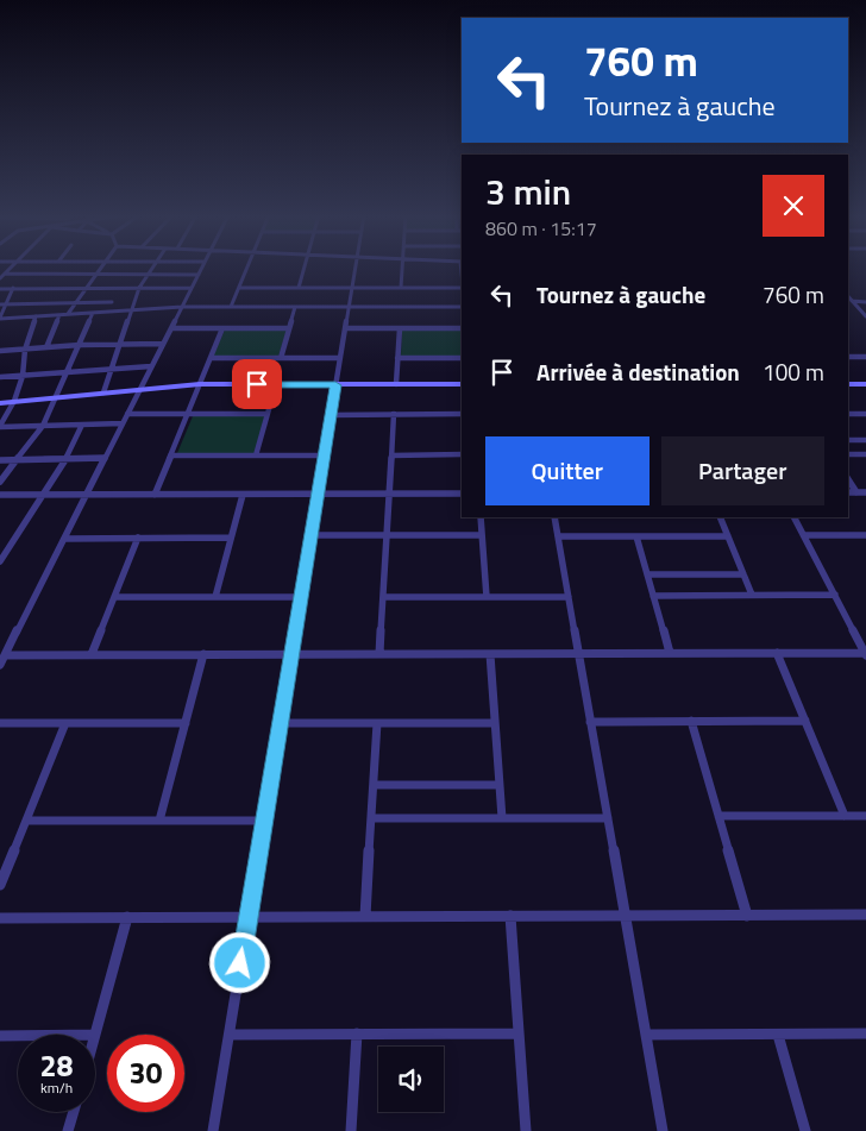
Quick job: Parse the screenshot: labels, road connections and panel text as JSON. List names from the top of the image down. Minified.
{"page":{"turn":["760 m","Tournez à gauche"],"heading":["3 min","860 m · 15:17"],"list":[{"name":"Tournez à gauche","value":"760 m"},{"name":"Arrivée à destination","value":"100 m"}],"buttons":["Quitter","Partager"],"speed":"28 km/h","limit":"30"}}
